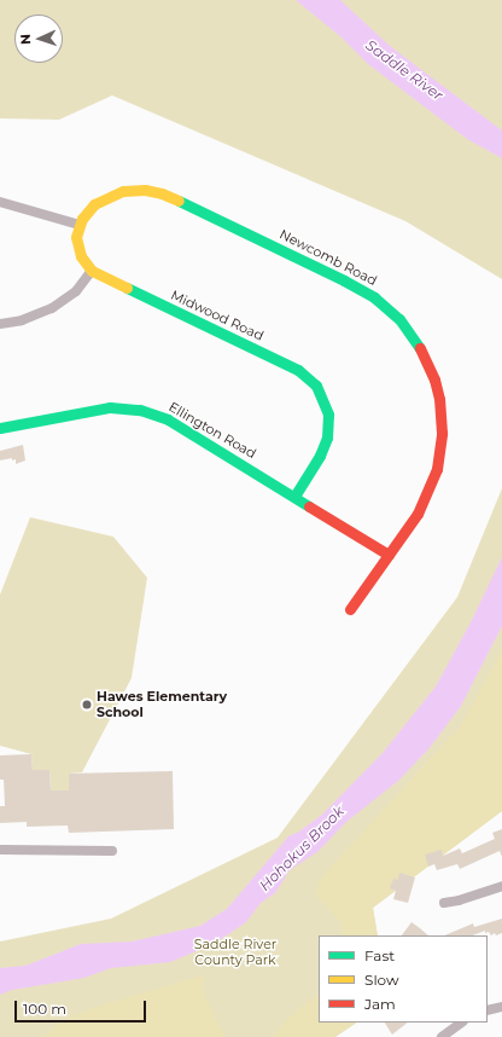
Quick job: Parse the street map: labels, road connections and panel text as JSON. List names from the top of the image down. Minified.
{"streets":{"street":["Newcomb Road","Midwood Road","Ellington Road"]},"crossings":[["Newcomb Road","Ellington Road"],["Midwood Road","Ellington Road"]],"water":["Saddle River","Hohokus Brook"],"parks":["Saddle River County Park"],"places":["Hawes Elementary School"],"legend":["Fast","Slow","Jam"],"scale_bar":"100 m","north":"left"}
